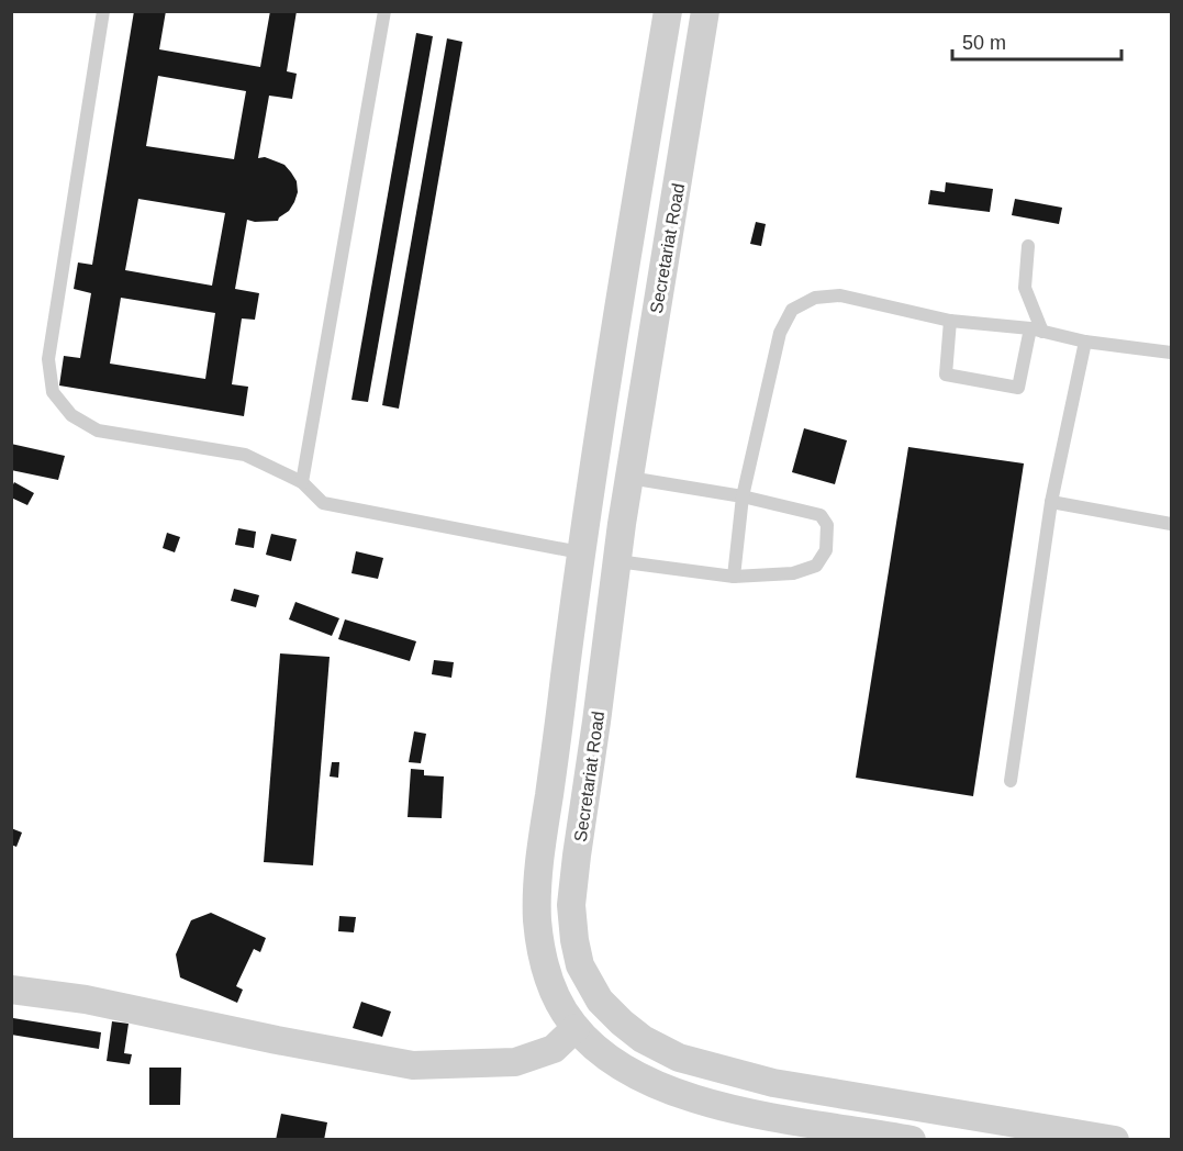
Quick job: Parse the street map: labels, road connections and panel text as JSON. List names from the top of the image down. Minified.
{"streets":{"street":["Secretariat Road"]},"scale_bar":"50 m"}
